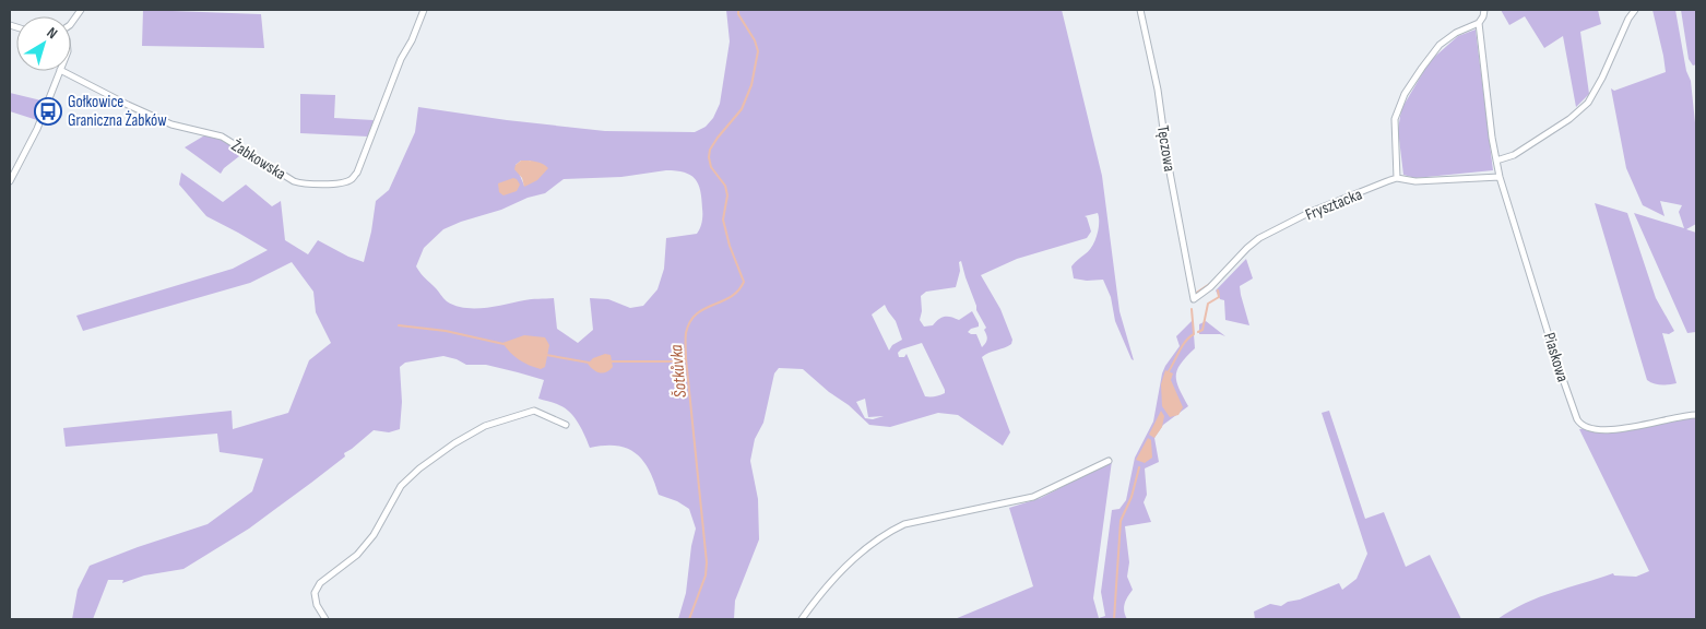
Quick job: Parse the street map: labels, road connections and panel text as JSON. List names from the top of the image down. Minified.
{"streets":{"street":["Tęczowa","Żabkowska","Frysztacka","Piaskowa"]},"crossings":[["Tęczowa","Frysztacka"],["Frysztacka","Piaskowa"]],"water":["Šotkůvka"],"places":{"bus stop":["Gołkowice Graniczna Żabków"]},"north":"top right"}
